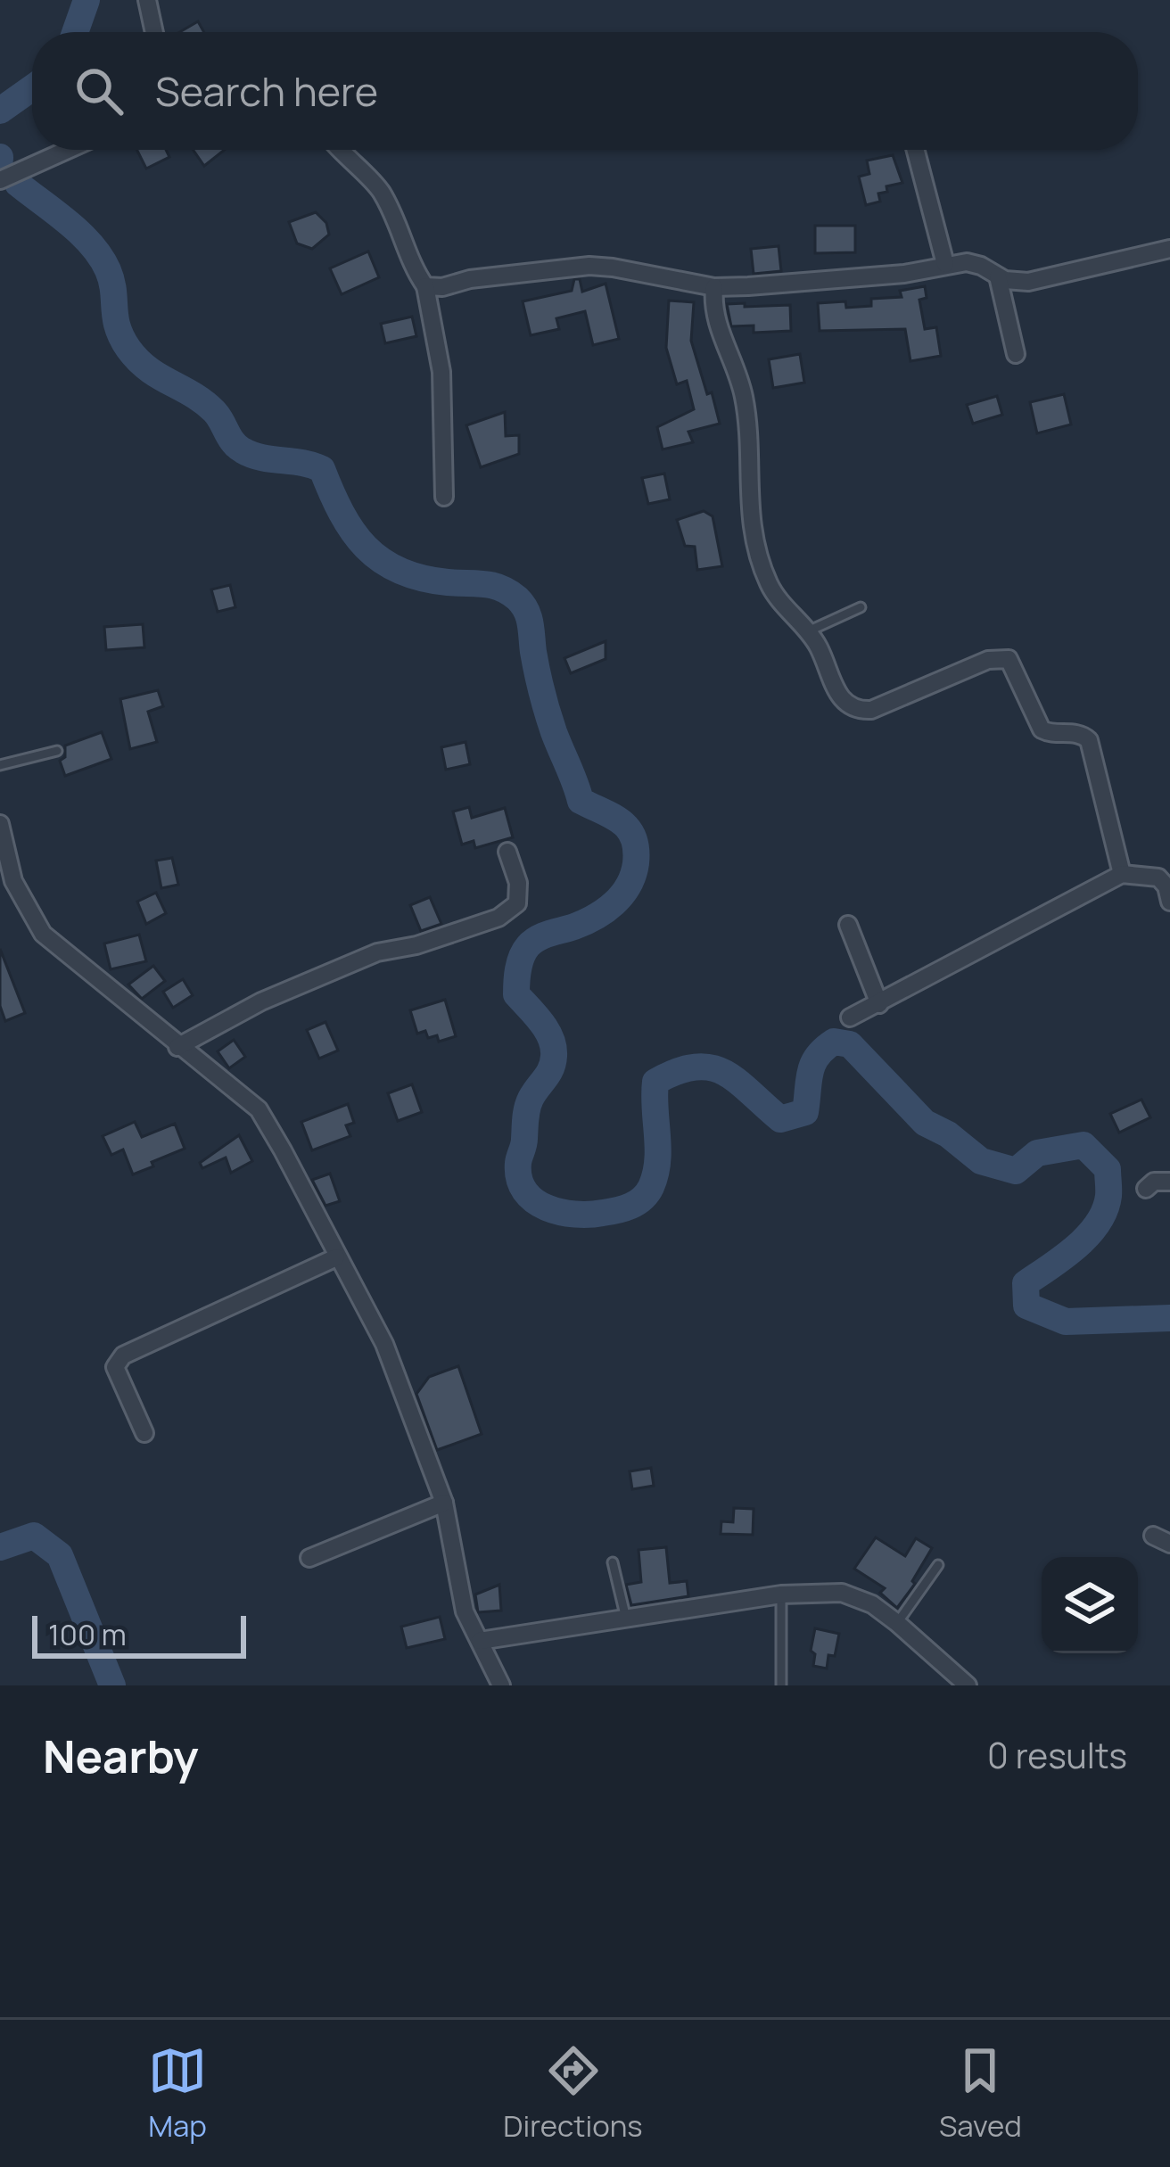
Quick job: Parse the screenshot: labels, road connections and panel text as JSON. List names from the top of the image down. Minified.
{"scale_bar":"100 m","page":{"search":"Search here","scale":"100 m","heading":["Nearby","0 results"],"nav":["Map","Directions","Saved"]}}
